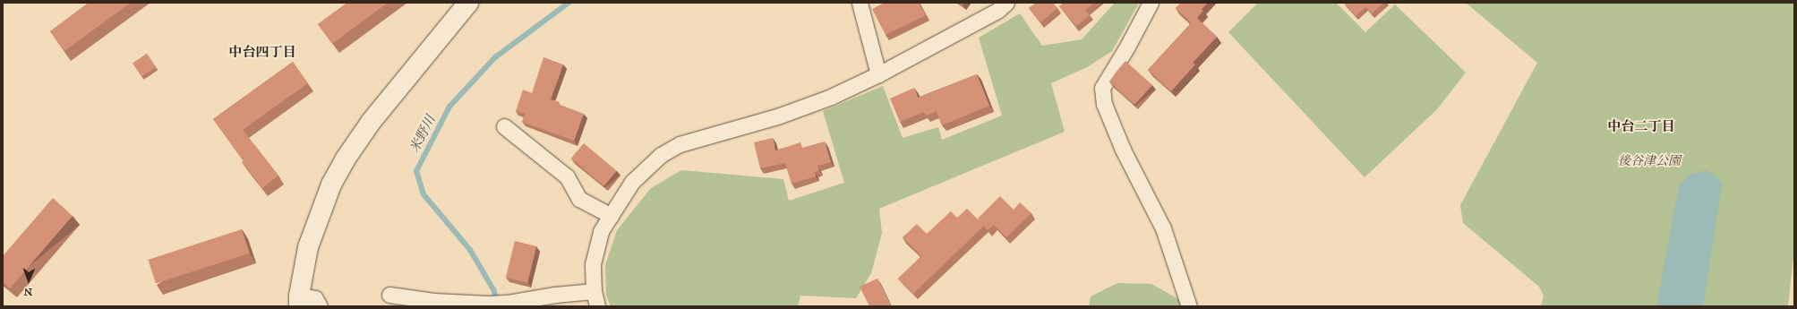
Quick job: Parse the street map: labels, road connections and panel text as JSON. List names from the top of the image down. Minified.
{"districts":["中台四丁目","中台二丁目"],"water":["米野川"],"parks":["後谷津公園"],"north":"bottom"}
